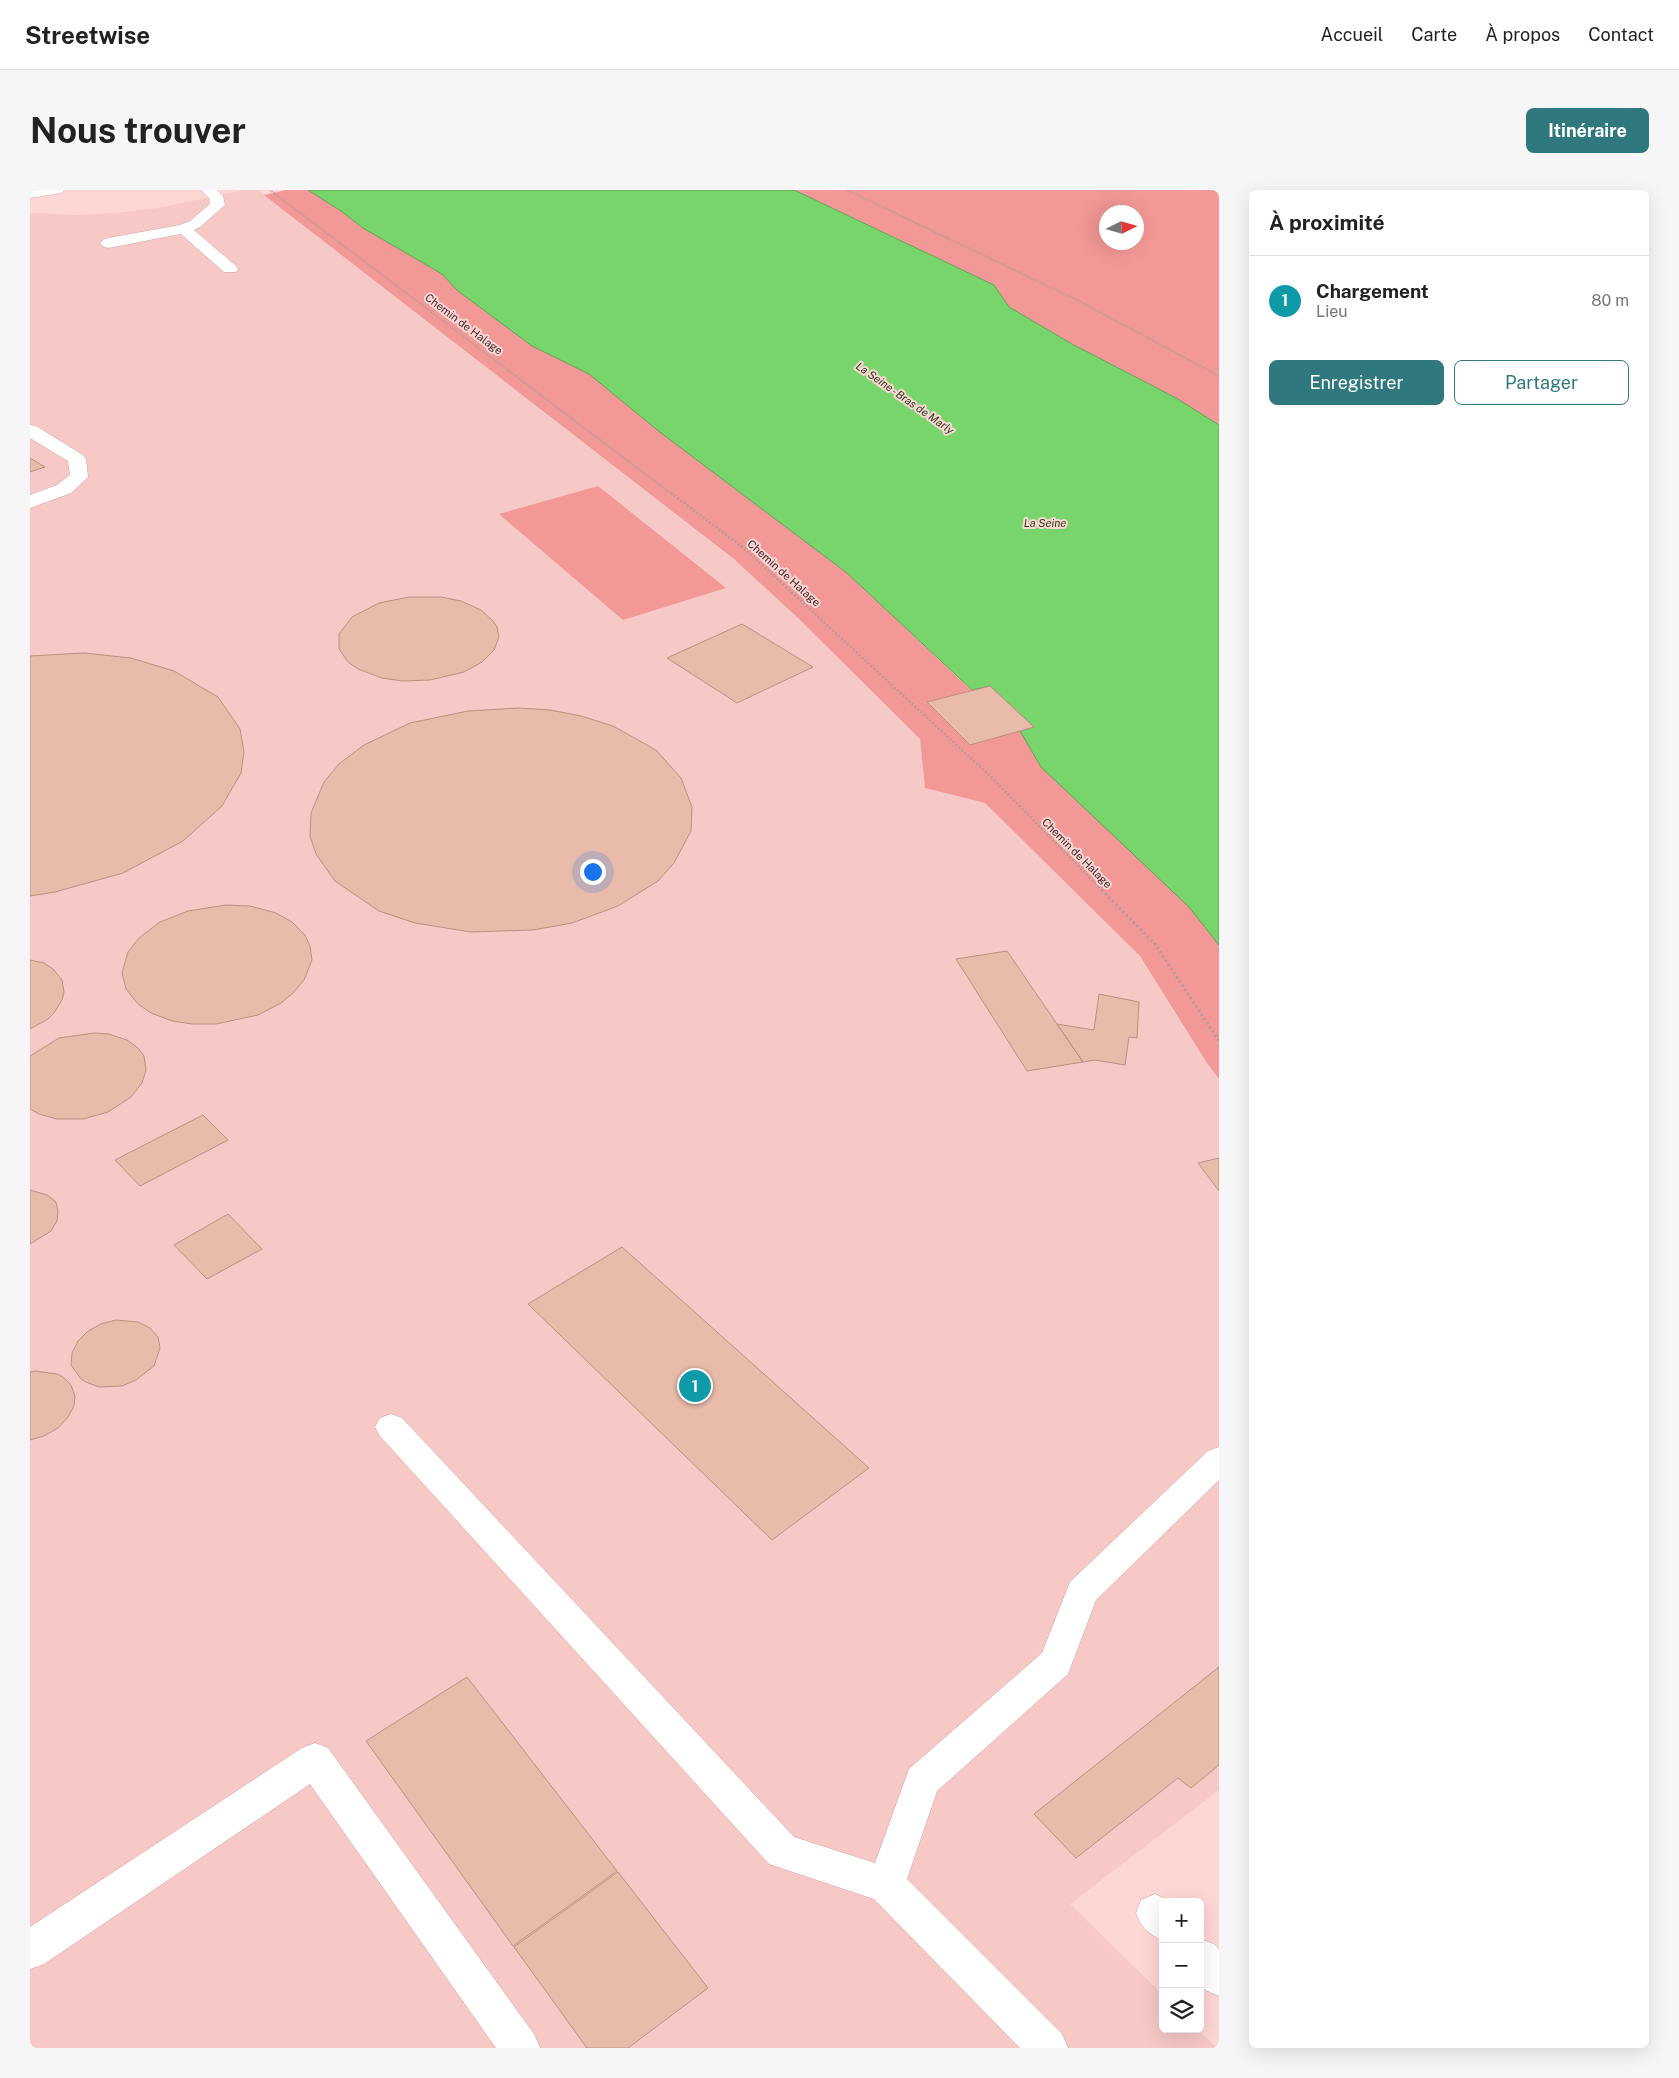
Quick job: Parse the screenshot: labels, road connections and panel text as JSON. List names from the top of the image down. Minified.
{"streets":{"path":["Chemin de Halage"]},"water":["La Seine - Bras de Marly","La Seine"],"north":"right","page":{"header":"Streetwise","nav":["Accueil","Carte","À propos","Contact"],"buttons":["Itinéraire",["Enregistrer","Partager"]],"title":"Nous trouver","heading":"À proximité","list":[{"mark":"1","name":"Chargement","note":"Lieu","value":"80 m"}],"pins":"1","map_buttons":["+","−"]}}
